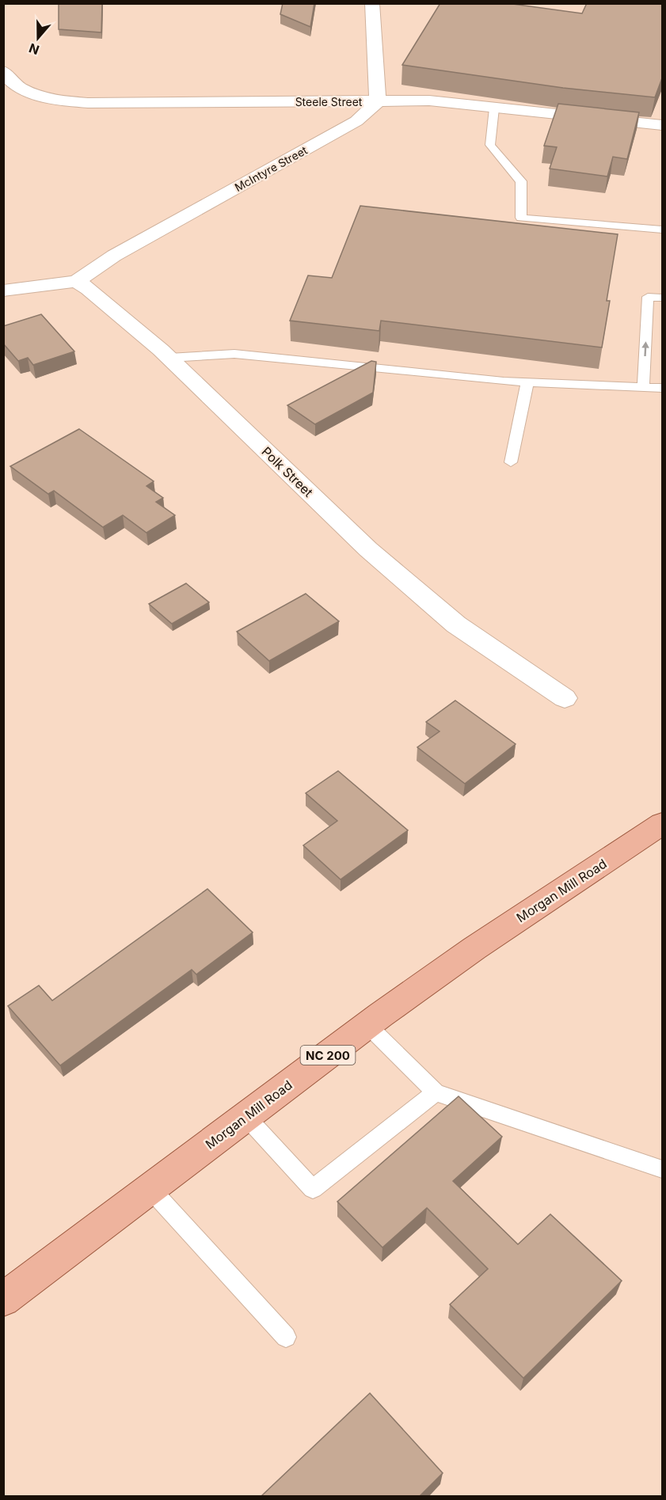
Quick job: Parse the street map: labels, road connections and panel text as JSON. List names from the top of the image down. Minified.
{"streets":{"main road":["Morgan Mill Road","NC 200"],"street":["Steele Street","McIntyre Street","Polk Street"]},"crossings":[["Steele Street","McIntyre Street"],["McIntyre Street","Polk Street"]],"north":"bottom"}
